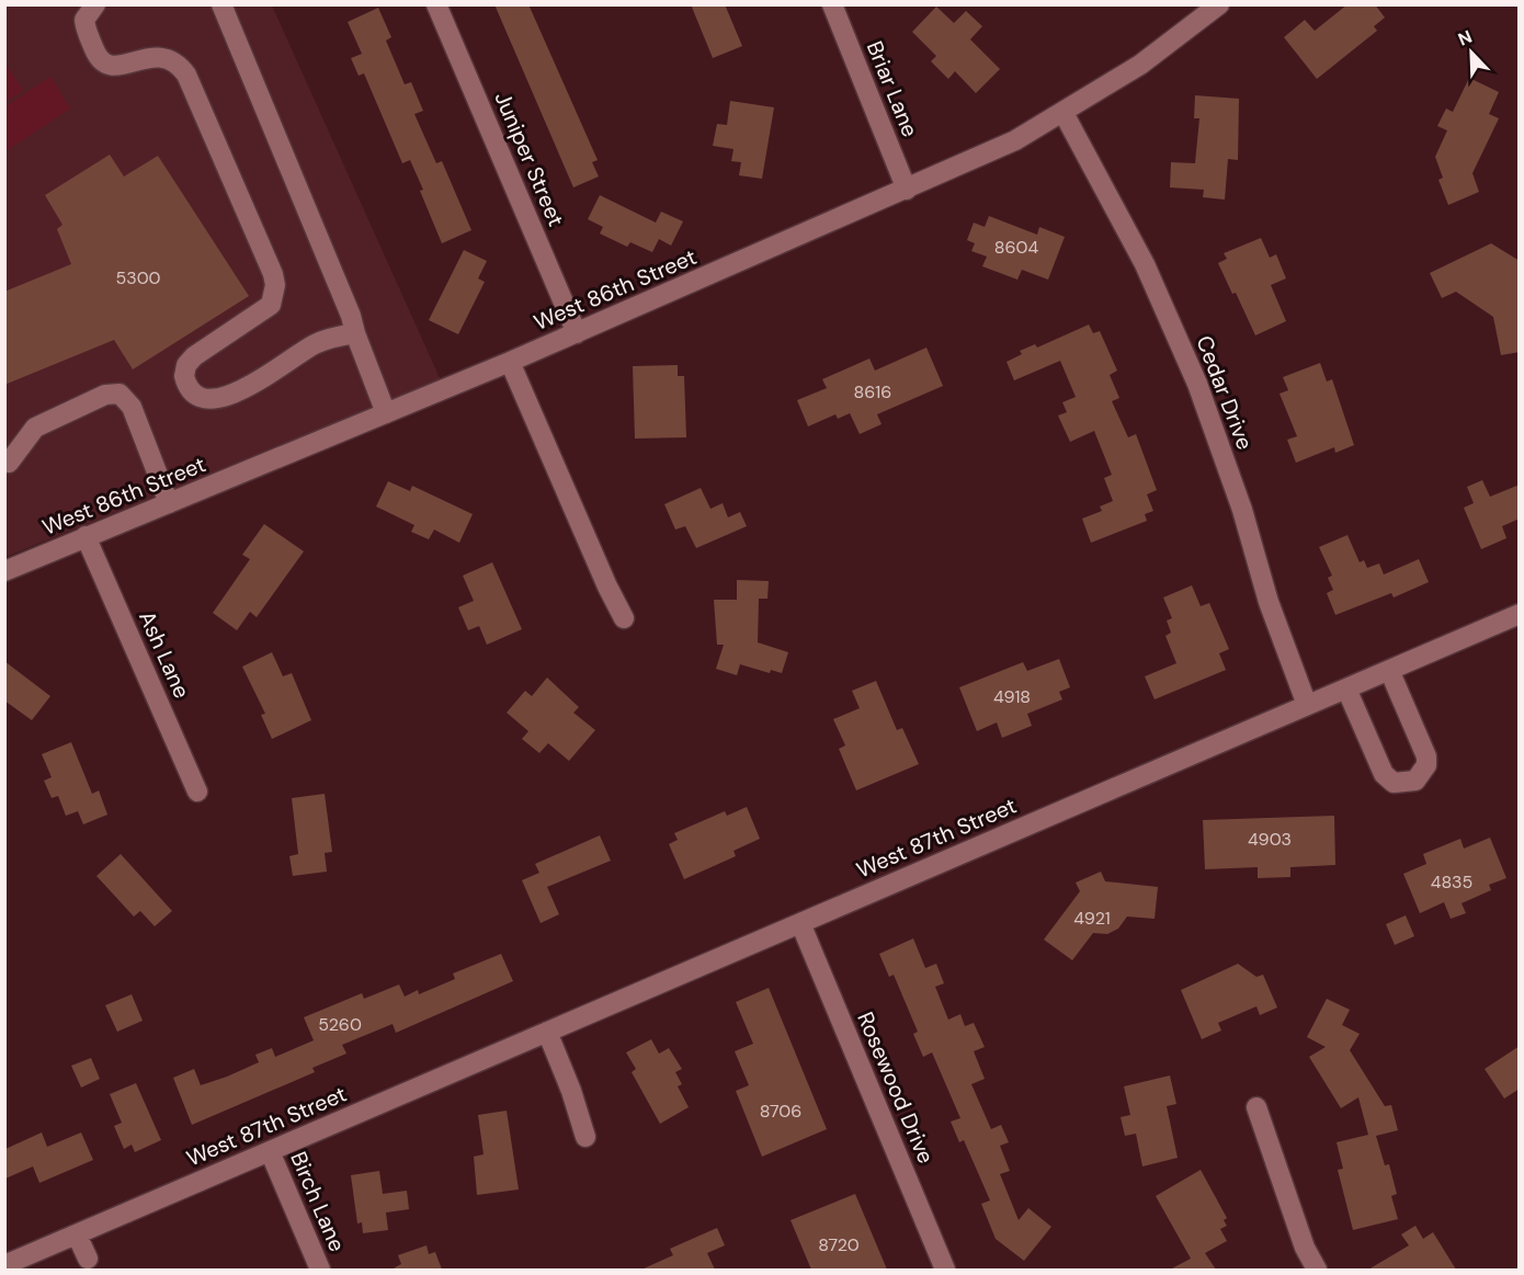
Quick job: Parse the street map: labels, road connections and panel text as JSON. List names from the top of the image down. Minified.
{"streets":{"street":["Briar Lane","Juniper Street","West 86th Street","Cedar Drive","Ash Lane","West 87th Street","Rosewood Drive","Birch Lane"]},"crossings":[["Briar Lane","West 86th Street"],["Juniper Street","West 86th Street"],["West 86th Street","Cedar Drive"],["West 86th Street","Ash Lane"],["Cedar Drive","West 87th Street"],["West 87th Street","Rosewood Drive"],["West 87th Street","Birch Lane"]],"house_numbers":["8604","5300","8616","4918","4903","4835","4921","5260","8706","8720"],"north":"top left"}
